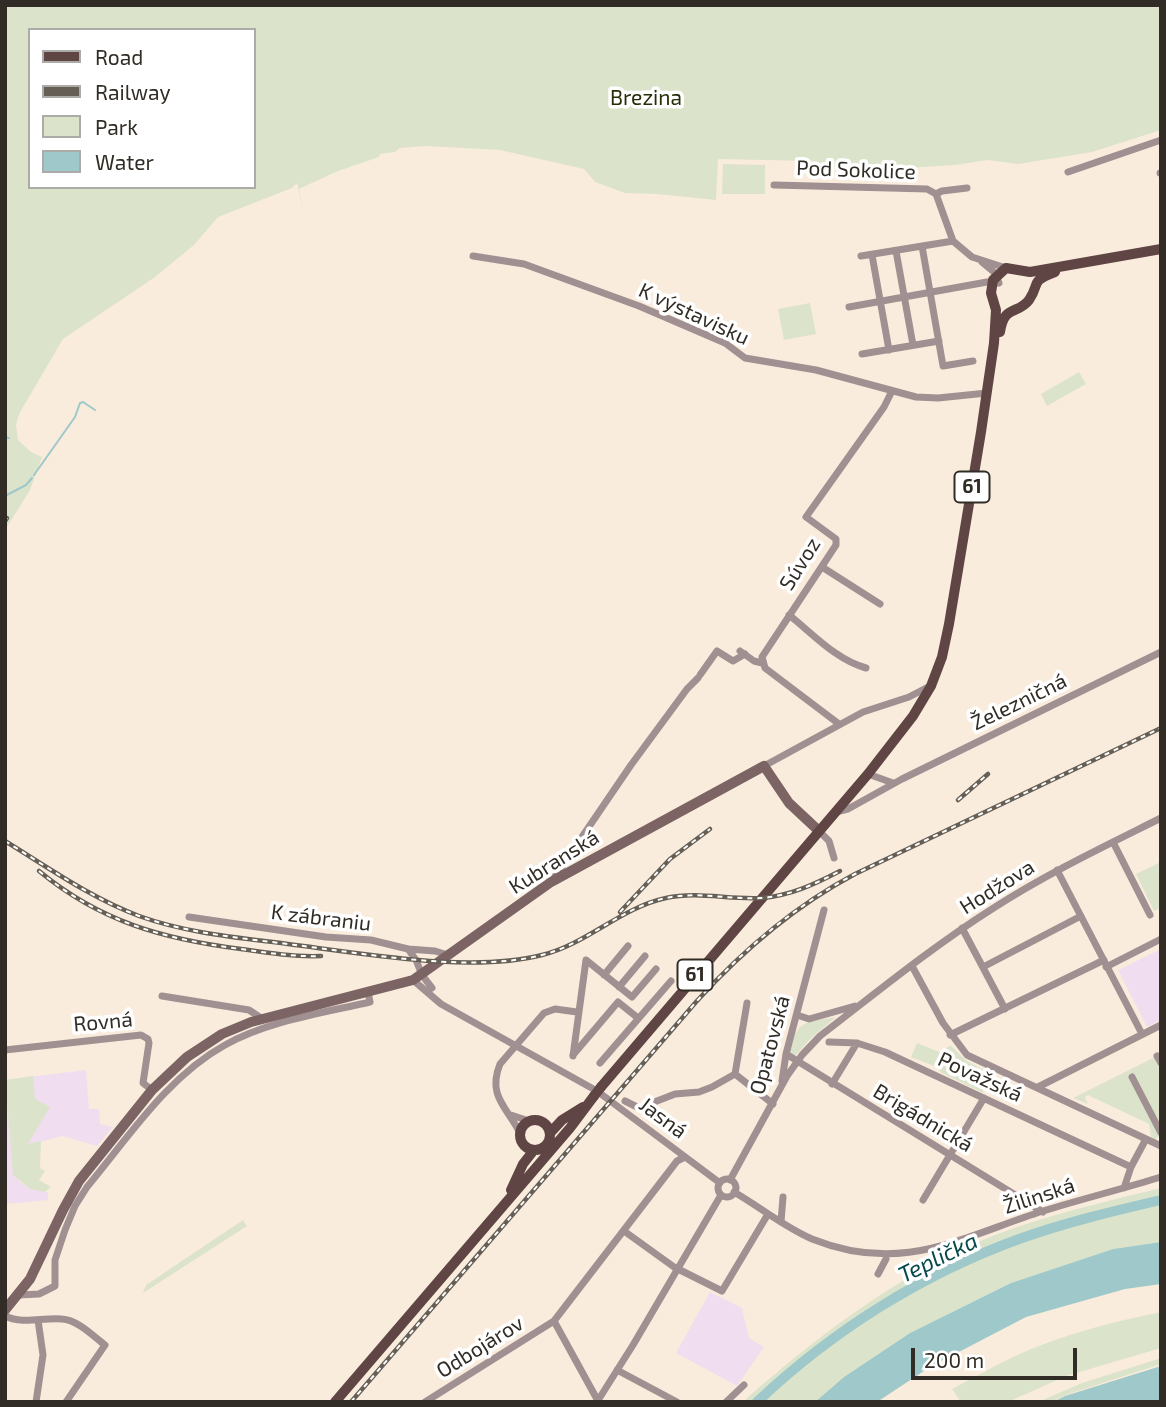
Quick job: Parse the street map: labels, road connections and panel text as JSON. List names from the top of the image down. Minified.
{"streets":{"main road":["61"],"street":["Pod Sokolice","K výstavisku","Súvoz","Železničná","Kubranská","Hodžova","K zábraniu","Rovná","Opatovská","Považská","Jasná","Brigádnická","Žilinská","Odbojárov"]},"crossings":[["K výstavisku","61"],["K výstavisku","Súvoz"],["61","Železničná"],["61","Kubranská"],["Kubranská","K zábraniu"],["Kubranská","Rovná"],["Kubranská","Jasná"],["Hodžova","Opatovská"],["Hodžova","Považská"],["Hodžova","Brigádnická"],["Opatovská","Jasná"],["Opatovská","Brigádnická"],["Opatovská","Žilinská"],["Jasná","Žilinská"],["Brigádnická","Žilinská"]],"water":["Teplička"],"parks":["Brezina"],"legend":["Road","Railway","Park","Water"],"scale_bar":"200 m"}
